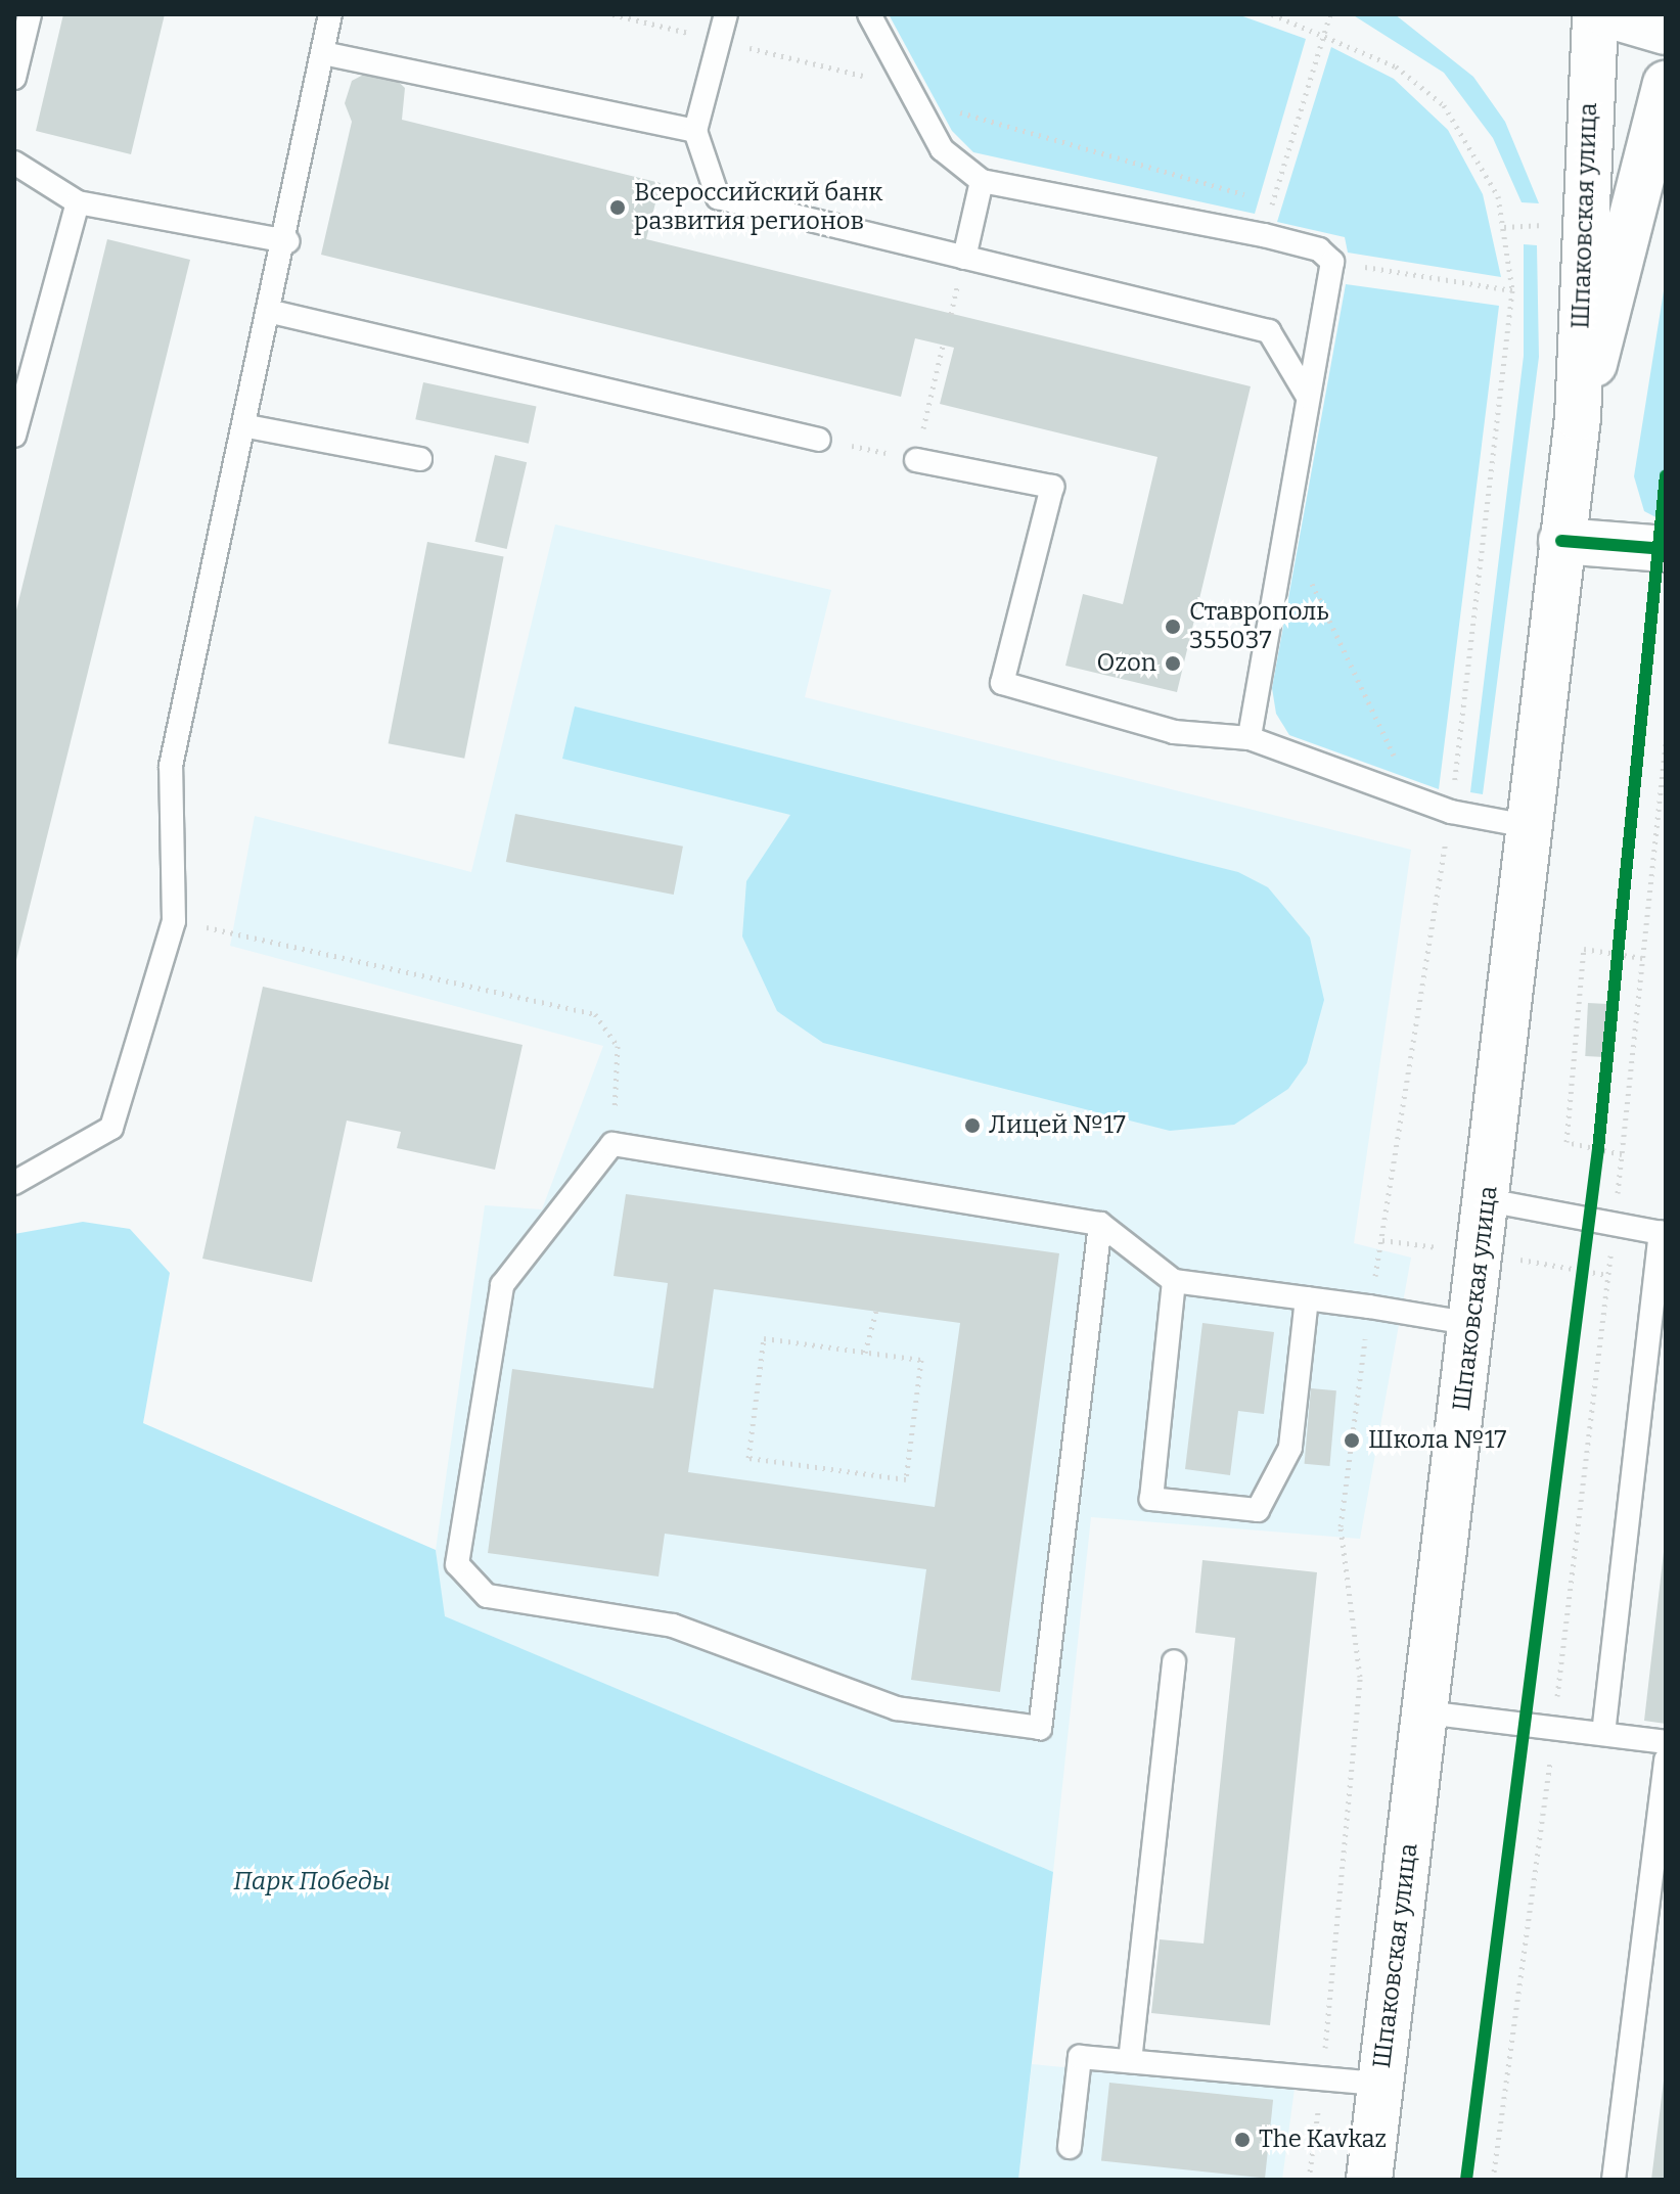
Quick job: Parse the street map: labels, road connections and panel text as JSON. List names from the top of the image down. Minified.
{"streets":{"main road":["Шпаковская улица"]},"parks":["Парк Победы"],"places":["Всероссийский банк развития регионов","Ставрополь 355037","Ozon","Лицей №17","Школа №17","The Kavkaz"]}
